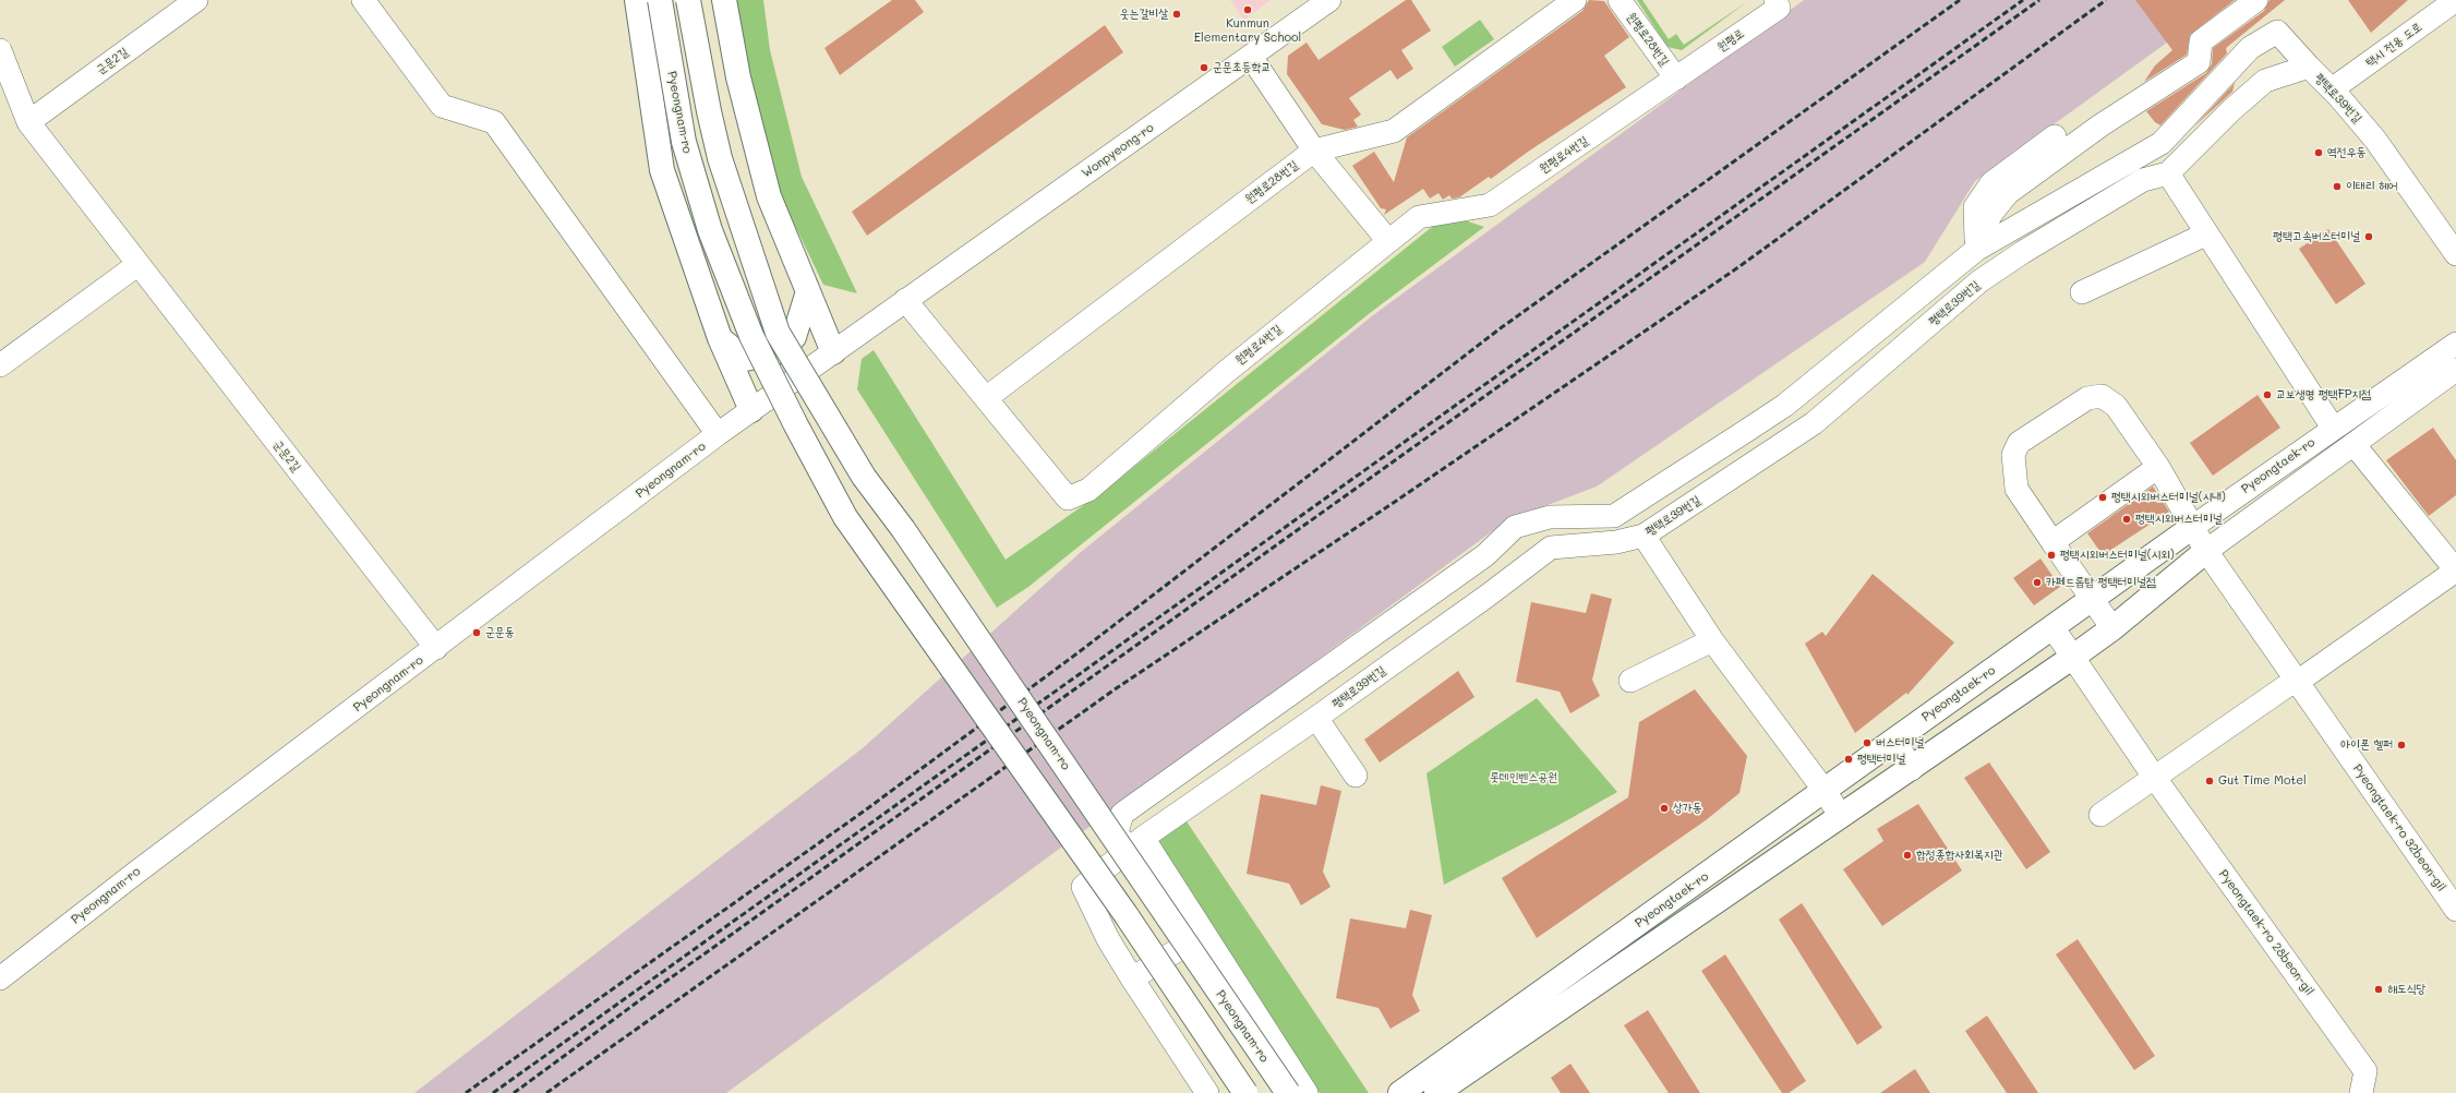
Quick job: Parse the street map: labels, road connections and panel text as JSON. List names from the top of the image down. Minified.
{"streets":{"main road":["Pyeongnam-ro","Pyeongtaek-ro"],"street":["원평로28번길","원평로","택시 전용 도로","군문2길","평택로39번길","Wonpyeong-ro","원평로4번길","Pyeongtaek-ro 32beon-gil","Pyeongtaek-ro 28beon-gil"]},"crossings":[["원평로28번길","원평로"],["원평로28번길","원평로4번길"],["원평로","원평로4번길"],["택시 전용 도로","평택로39번길"],["군문2길","Pyeongnam-ro"],["Pyeongnam-ro","Wonpyeong-ro"],["Pyeongnam-ro","원평로4번길"],["Wonpyeong-ro","원평로4번길"],["Pyeongtaek-ro","Pyeongtaek-ro 28beon-gil"]],"parks":["롯데인벤스공원"],"places":["Kunmun Elementary School","웃는갈비살","군문초등학교","역전우동","이태리 헤어","평택고속버스터미널","교보생명 평택FP지점","평택시외버스터미널(시내)","평택시외버스터미널","평택시외버스터미널(시외)","카페드롭탑 평택터미널점","군문동","버스터미널","아이폰 헬퍼","평택터미널","Gut Time Motel","상가동","합정종합사회복지관","해도식당"]}
